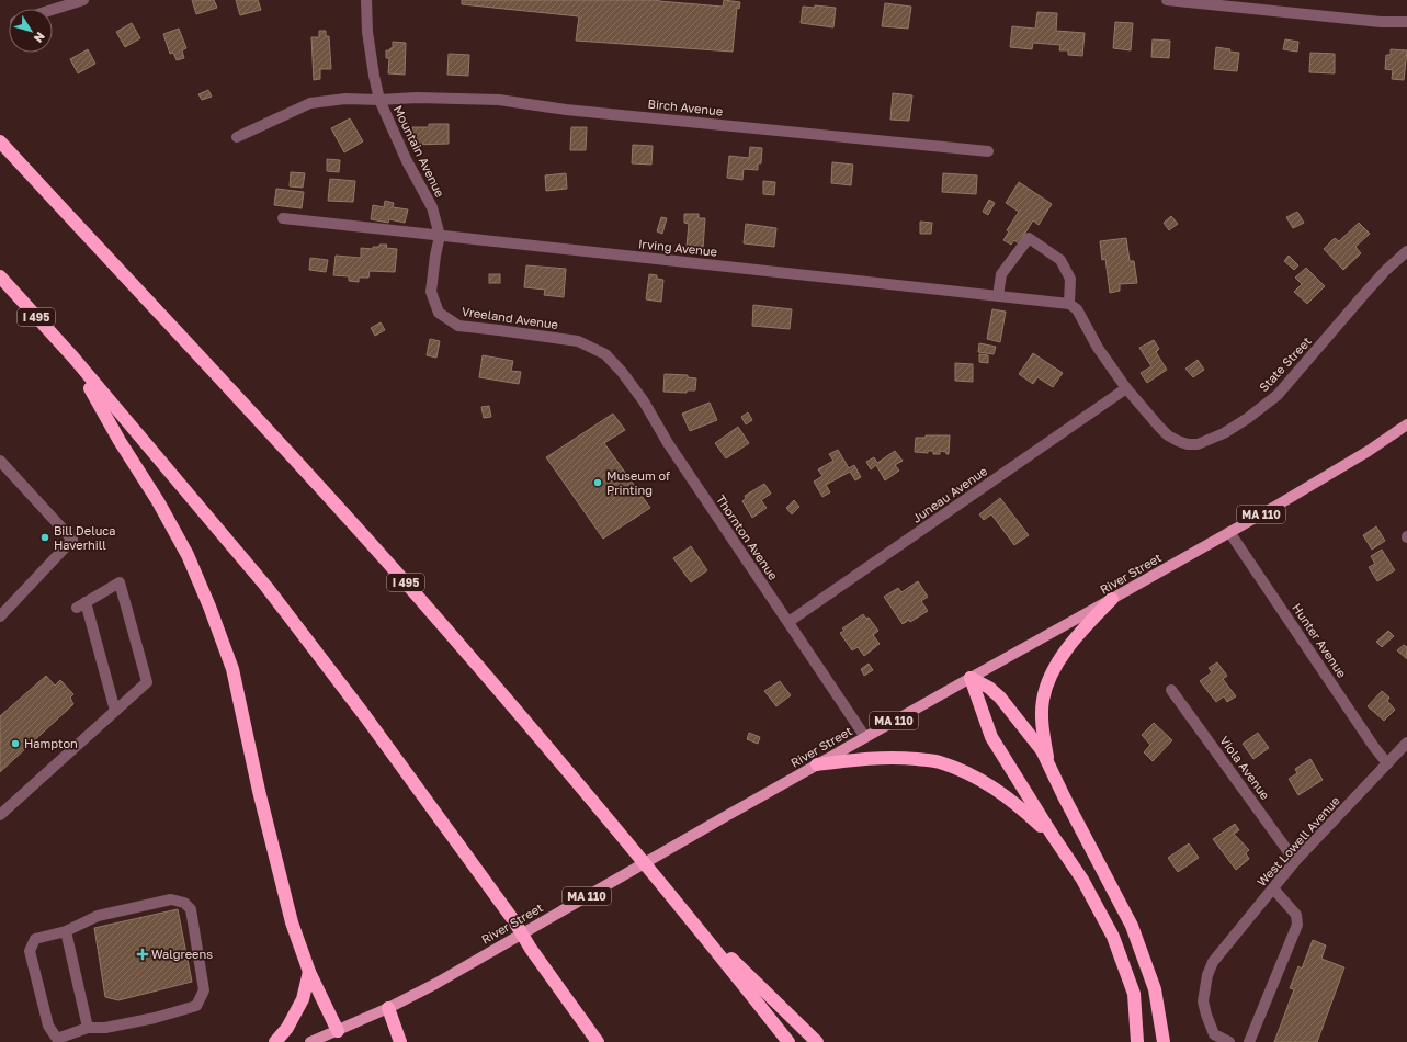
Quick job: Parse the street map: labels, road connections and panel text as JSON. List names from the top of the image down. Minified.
{"streets":{"highway":["I 495"],"main road":["MA 110","River Street"],"street":["Birch Avenue","Mountain Avenue","Irving Avenue","Vreeland Avenue","State Street","Juneau Avenue","Thornton Avenue","Hunter Avenue","Viola Avenue","West Lowell Avenue"]},"crossings":[["Birch Avenue","Mountain Avenue"],["Mountain Avenue","Irving Avenue"],["Mountain Avenue","Vreeland Avenue"],["Irving Avenue","Vreeland Avenue"],["Irving Avenue","State Street"],["Vreeland Avenue","Thornton Avenue"],["State Street","Juneau Avenue"],["Juneau Avenue","Thornton Avenue"],["Thornton Avenue","River Street"],["River Street","Hunter Avenue"],["Hunter Avenue","West Lowell Avenue"],["Viola Avenue","West Lowell Avenue"]],"places":{"other":["Museum of Printing","Bill Deluca Haverhill","Hampton"],"health":["Walgreens"]},"north":"bottom right"}
